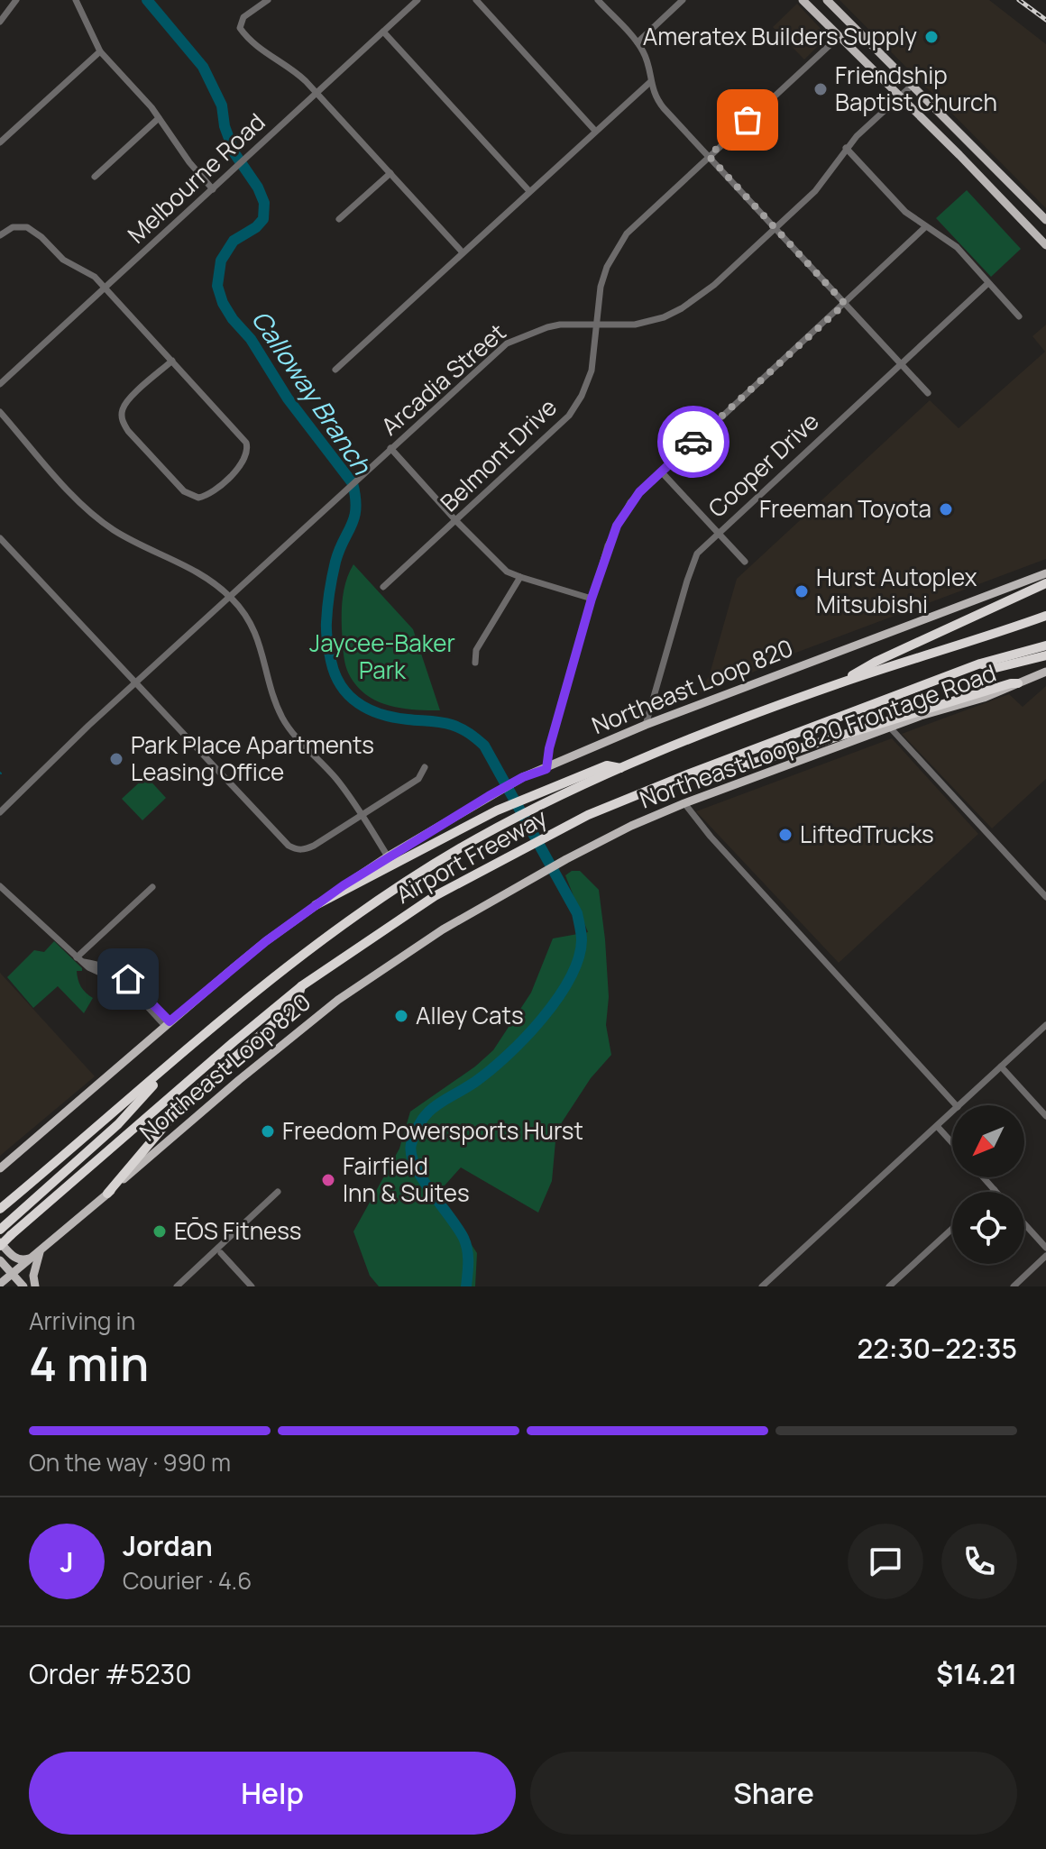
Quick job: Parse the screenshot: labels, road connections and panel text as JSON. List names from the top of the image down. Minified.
{"streets":{"highway":["Airport Freeway"],"main road":["Northeast Loop 820","Northeast Loop 820 Frontage Road"],"street":["Melbourne Road","Arcadia Street","Belmont Drive","Cooper Drive"]},"crossings":[["Arcadia Street","Belmont Drive"],["Cooper Drive","Northeast Loop 820"],["Northeast Loop 820","Northeast Loop 820 Frontage Road"]],"water":["Calloway Branch"],"parks":["Jaycee-Baker Park"],"places":["Ameratex Builders Supply","Friendship Baptist Church","Freeman Toyota","Hurst Autoplex Mitsubishi","Park Place Apartments Leasing Office","LiftedTrucks","Alley Cats","Freedom Powersports Hurst","Fairfield Inn & Suites","EŌS Fitness"],"north":"bottom left","page":{"heading":["4 min","Arriving in","22:30–22:35"],"panel":["Jordan","Courier · 4.6","Order #5230","$14.21"],"bar":"On the way · 990 m","round":"J","buttons":["Help","Share"]}}
